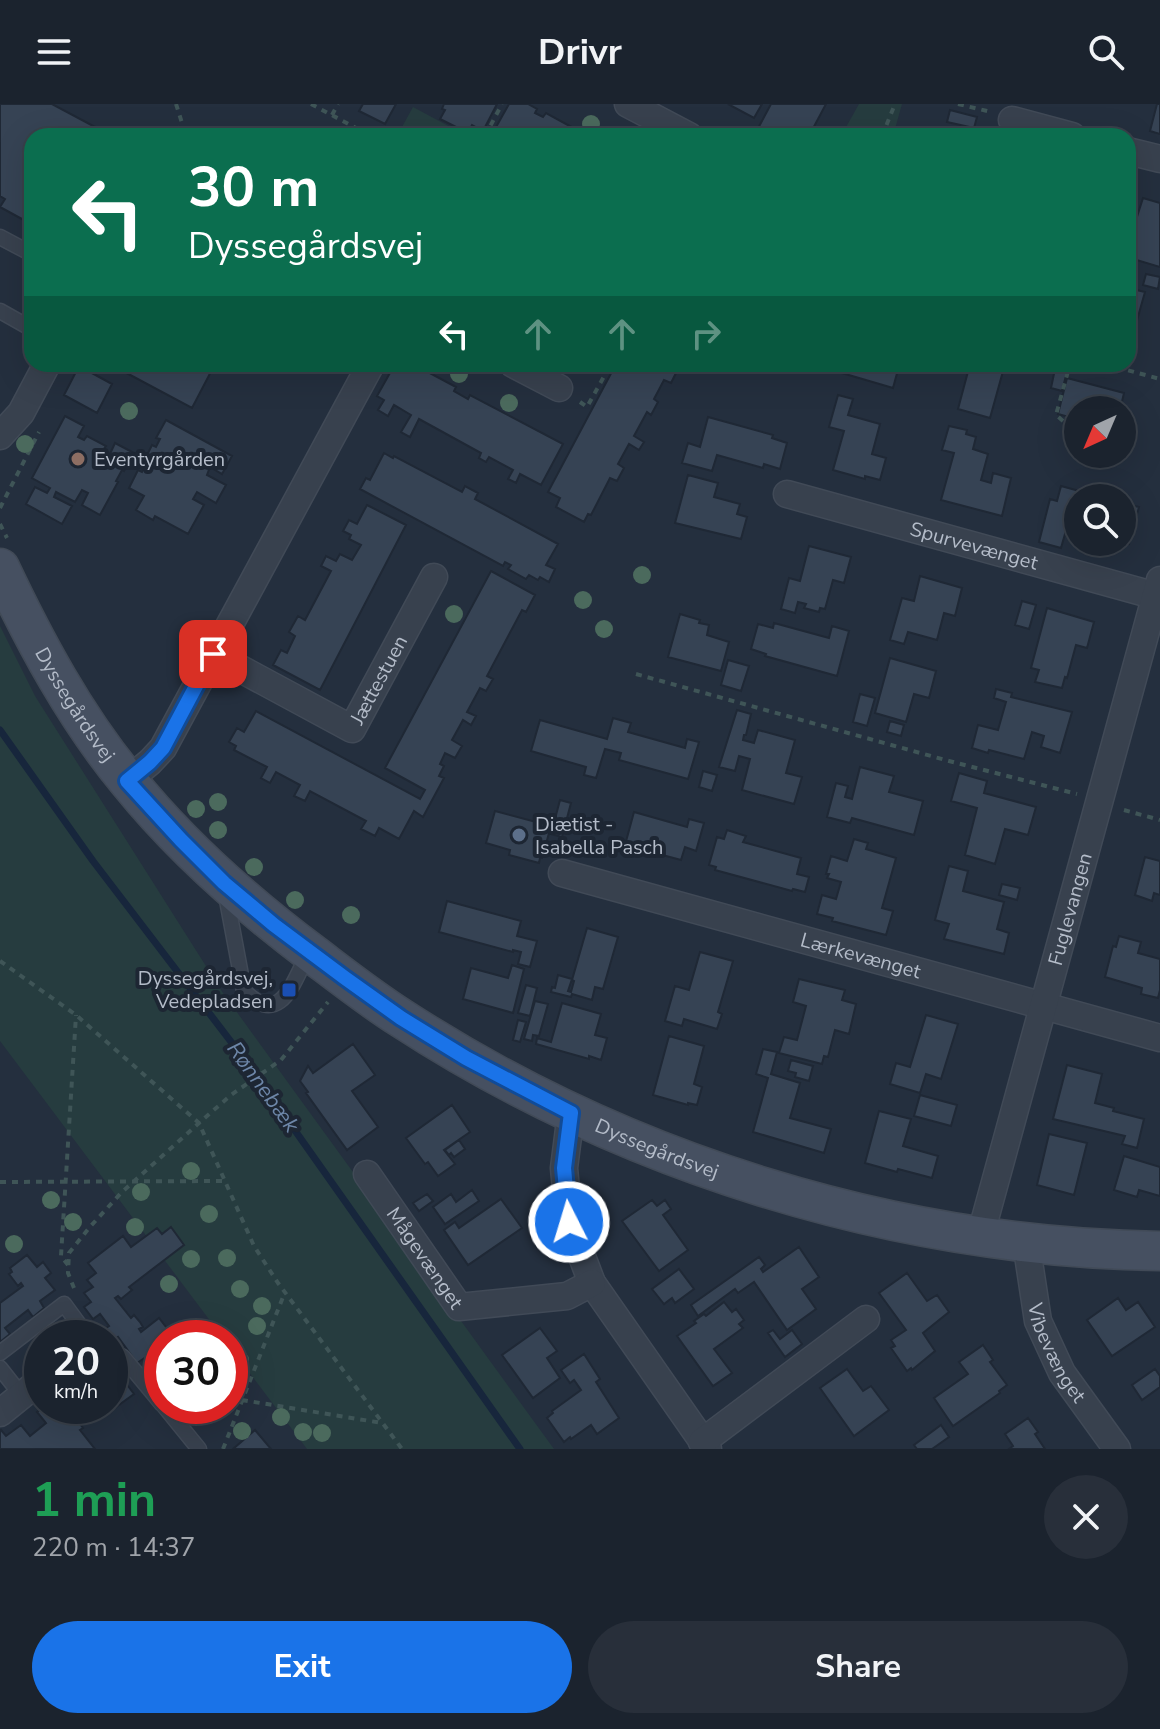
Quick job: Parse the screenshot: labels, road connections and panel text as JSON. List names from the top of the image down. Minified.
{"streets":{"street":["Spurvevænget","Jættestuen","Dyssegårdsvej","Fuglevangen","Lærkevænget","Mågevænget","Vibevænget"]},"crossings":[["Spurvevænget","Fuglevangen"],["Dyssegårdsvej","Fuglevangen"],["Dyssegårdsvej","Vibevænget"],["Fuglevangen","Lærkevænget"]],"water":["Rønnebæk"],"places":{"other":["Eventyrgården","Diætist - Isabella Pasch"],"transit":["Dyssegårdsvej, Vedepladsen"]},"north":"bottom left","page":{"header":"Drivr","turn":["30 m","Dyssegårdsvej"],"speed":"20 km/h","limit":"30","heading":["1 min","220 m · 14:37"],"buttons":["Exit","Share"]}}
